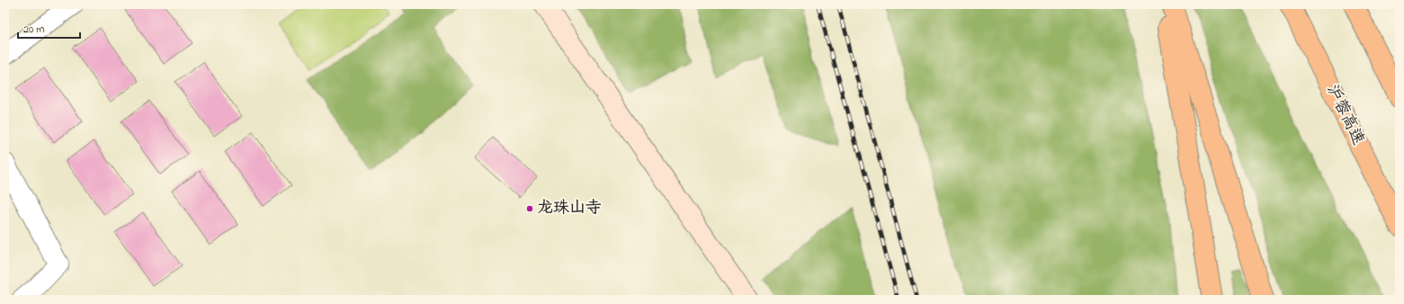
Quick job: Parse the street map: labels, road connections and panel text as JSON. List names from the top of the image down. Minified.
{"streets":{"highway":["沪蓉高速"]},"places":["龙珠山寺"],"scale_bar":"20 m"}
